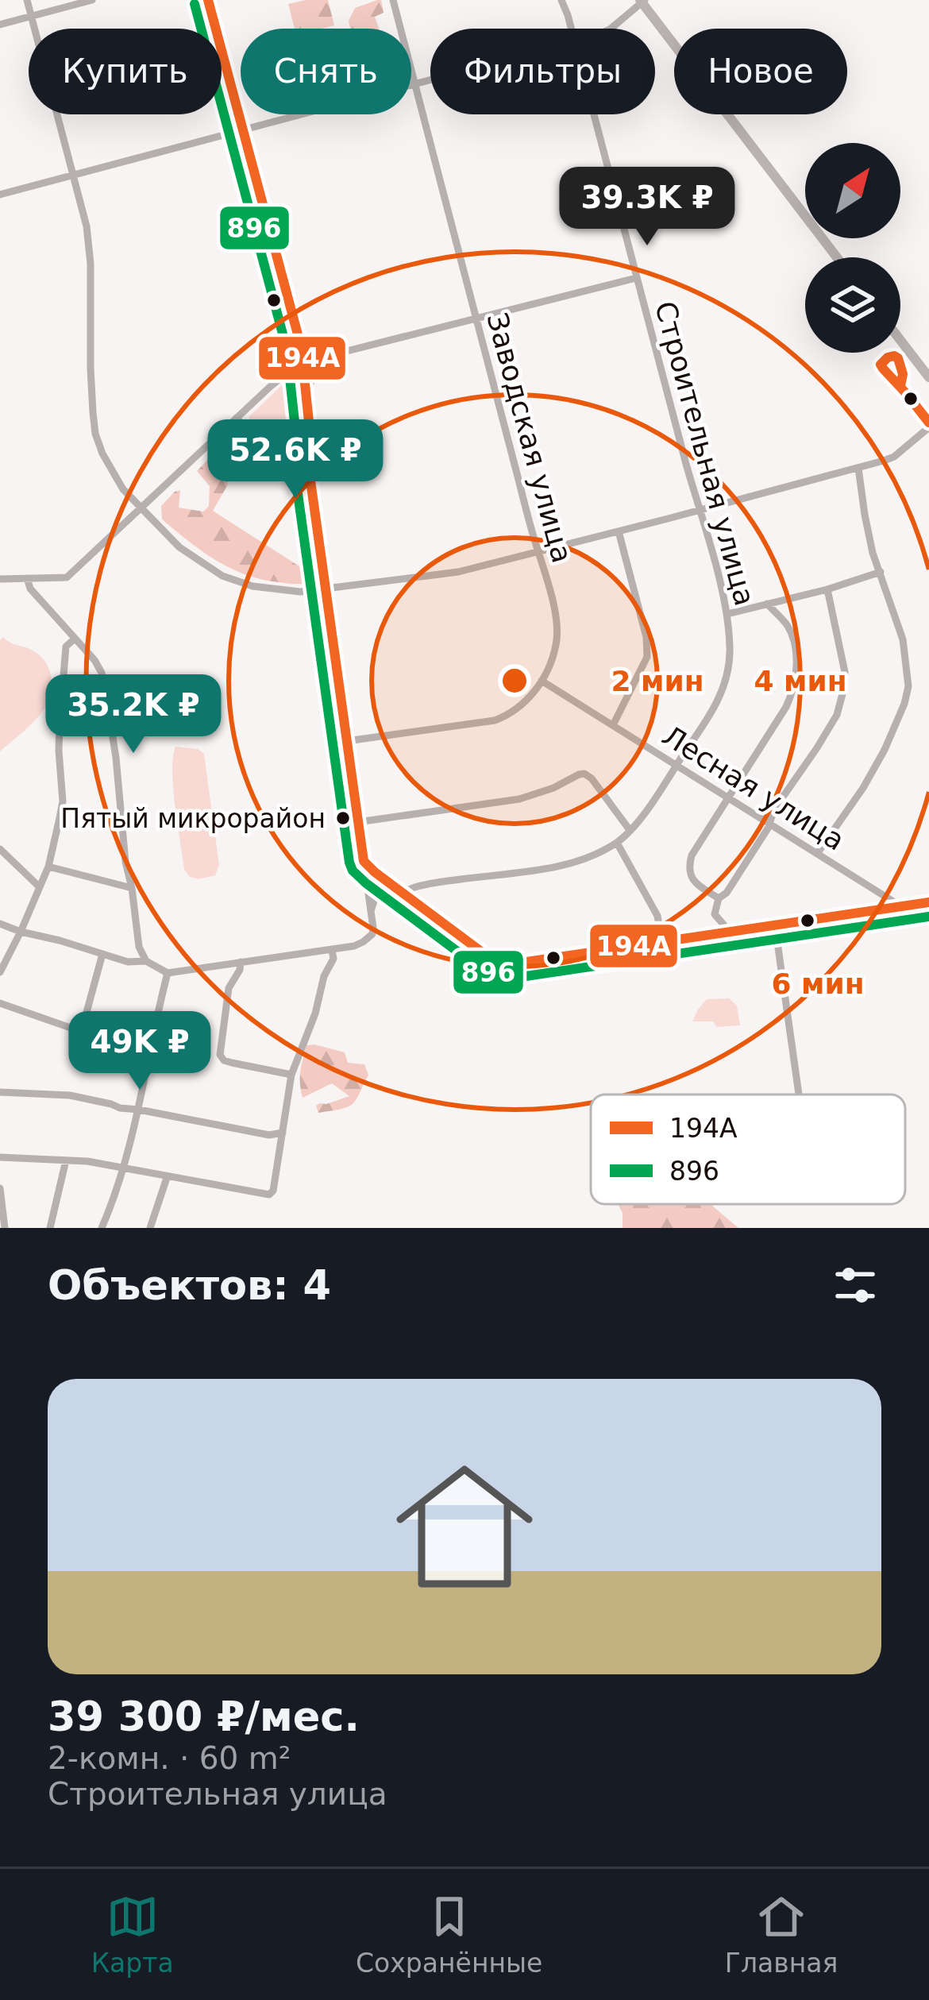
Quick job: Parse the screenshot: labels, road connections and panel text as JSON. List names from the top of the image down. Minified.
{"streets":{"street":["Заводская улица","Строительная улица","Лесная улица"]},"crossings":[["Заводская улица","Лесная улица"],["Строительная улица","Лесная улица"]],"places":["Пятый микрорайон"],"lines":["transit line 194А","transit line 896"],"legend":["194А","896"],"north":"top right","page":{"chip":["Купить","Снять","Фильтры","Новое"],"price":["39.3K ₽","52.6K ₽","35.2K ₽","49K ₽"],"heading":"Объектов: 4","list":[{"name":"39 300 ₽/мес.","note":"2-комн. · 60 m² · Строительная улица"}],"tabs":["Карта","Сохранённые","Главная"]},"rings":["2 мин","4 мин","6 мин"]}
